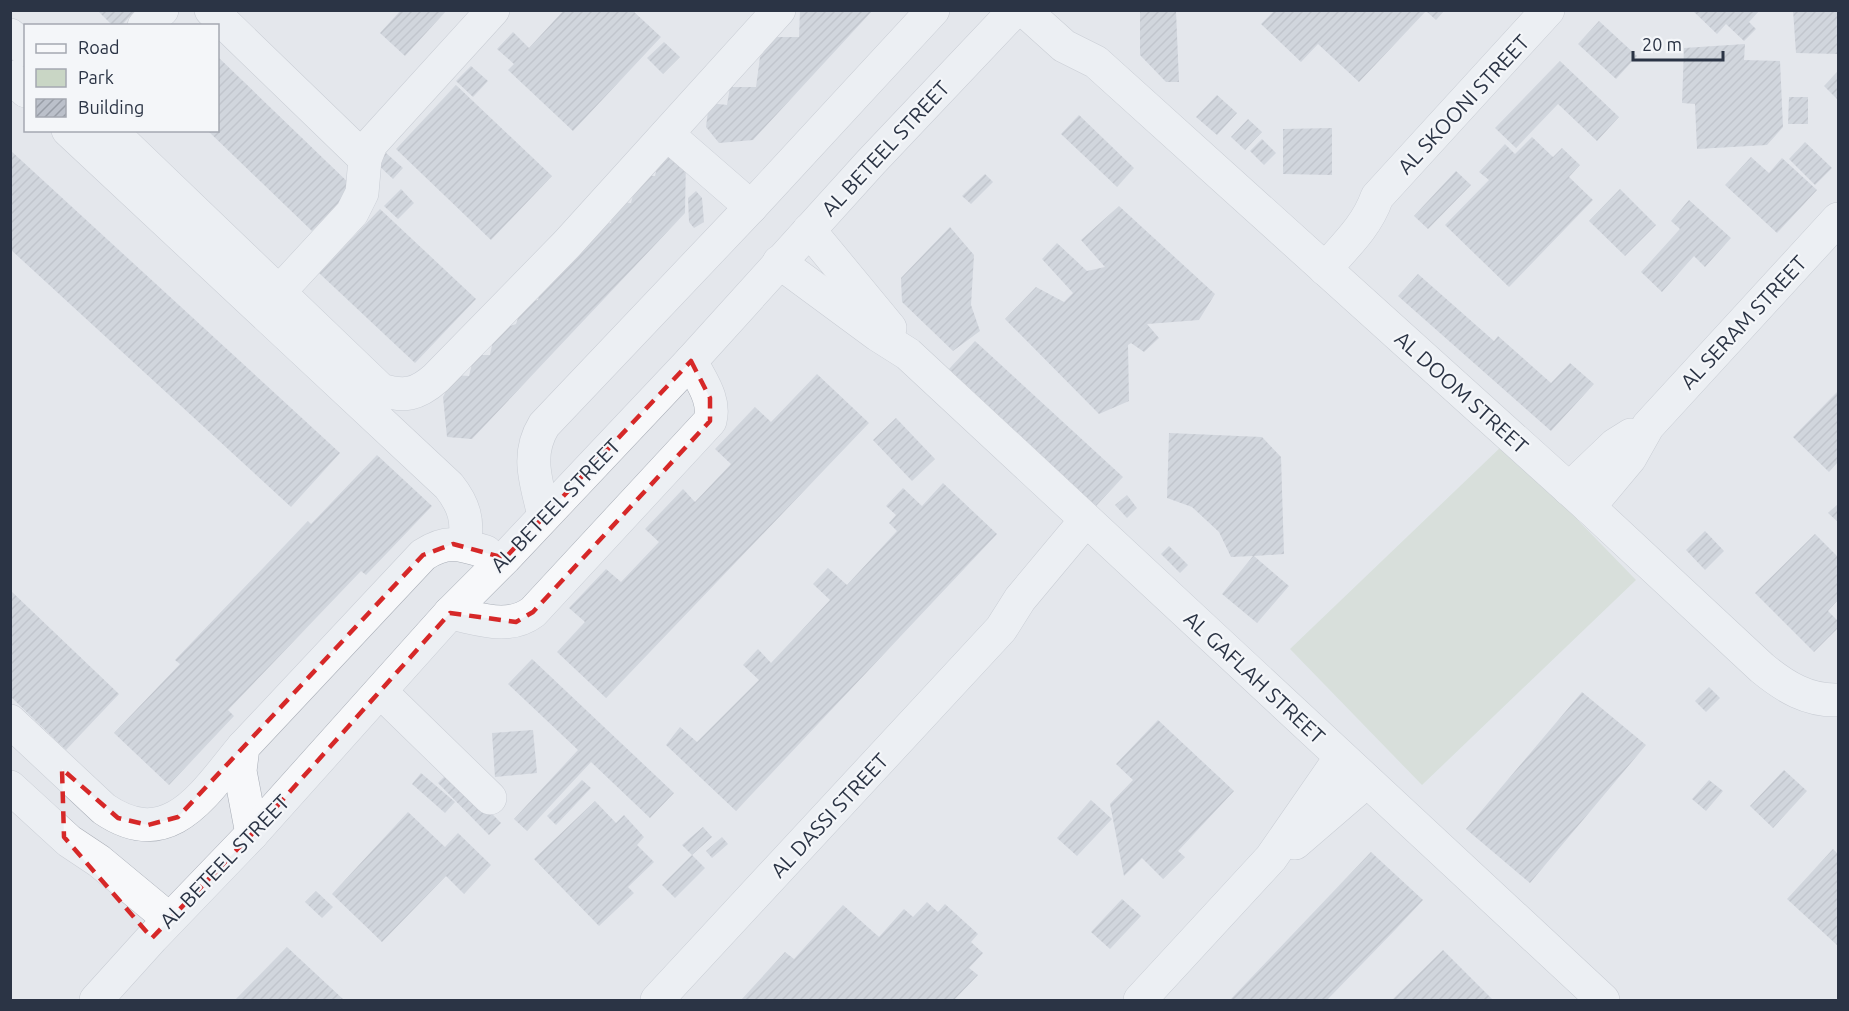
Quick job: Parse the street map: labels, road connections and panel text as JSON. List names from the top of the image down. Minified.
{"streets":{"street":["AL SKOONI STREET","AL BETEEL STREET","AL SERAM STREET","AL DOOM STREET","AL GAFLAH STREET","AL DASSI STREET"]},"crossings":[["AL SKOONI STREET","AL DOOM STREET"],["AL BETEEL STREET","AL GAFLAH STREET"],["AL SERAM STREET","AL DOOM STREET"],["AL GAFLAH STREET","AL DASSI STREET"]],"legend":["Road","Park","Building"],"scale_bar":"20 m"}
